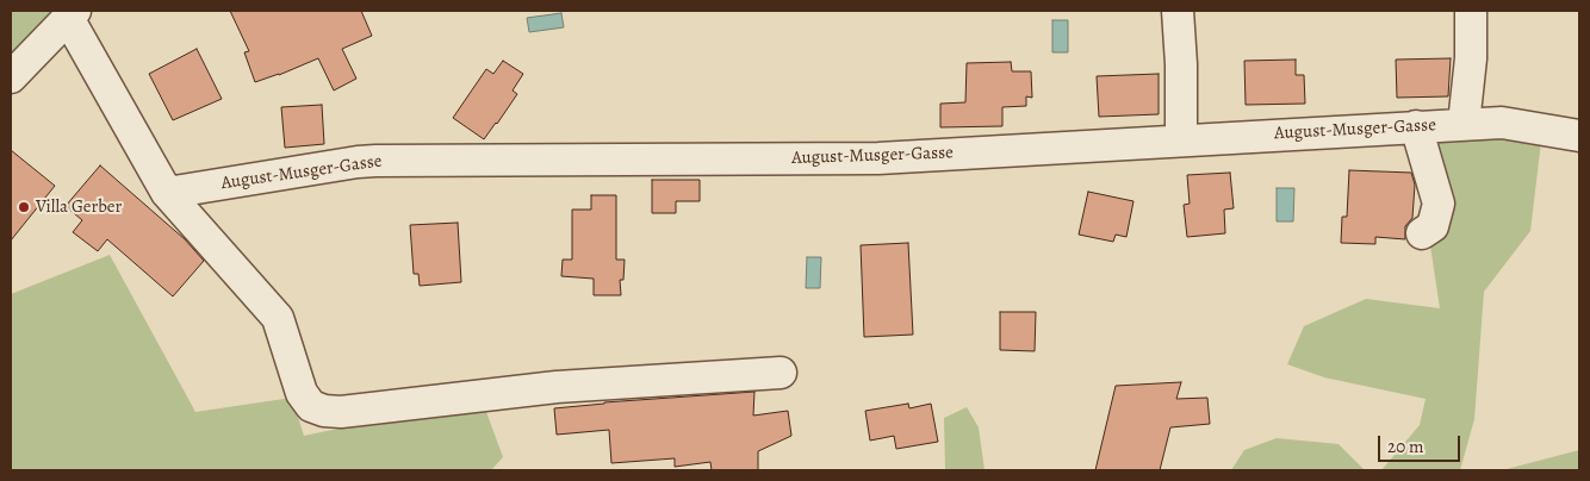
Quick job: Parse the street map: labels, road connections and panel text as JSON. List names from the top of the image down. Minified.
{"streets":{"street":["August-Musger-Gasse"]},"places":["Villa Gerber"],"scale_bar":"20 m"}
